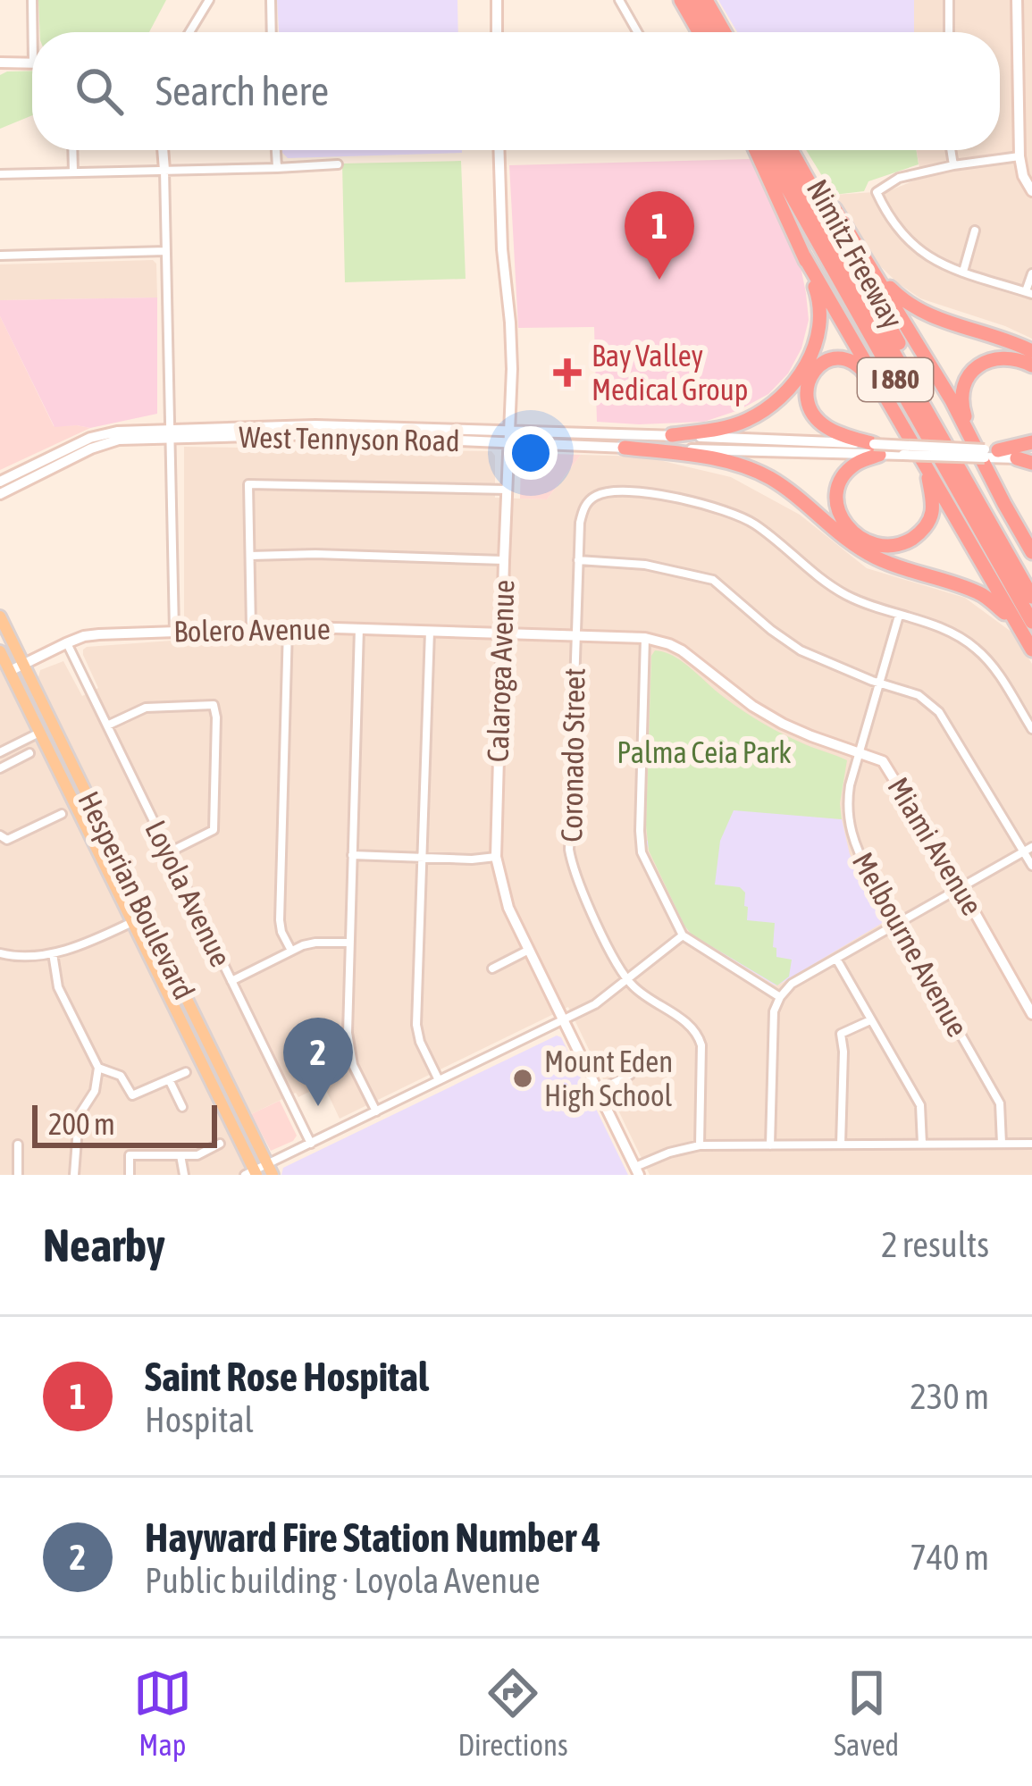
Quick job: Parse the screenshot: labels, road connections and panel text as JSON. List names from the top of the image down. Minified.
{"streets":{"highway":["Nimitz Freeway","I 880"],"main road":["Hesperian Boulevard"],"street":["West Tennyson Road","Bolero Avenue","Calaroga Avenue","Coronado Street","Miami Avenue","Loyola Avenue","Melbourne Avenue"]},"crossings":[["West Tennyson Road","Calaroga Avenue"],["Bolero Avenue","Calaroga Avenue"],["Bolero Avenue","Miami Avenue"],["Bolero Avenue","Loyola Avenue"],["Bolero Avenue","Hesperian Boulevard"],["Calaroga Avenue","Miami Avenue"],["Coronado Street","Miami Avenue"],["Coronado Street","Melbourne Avenue"],["Miami Avenue","Melbourne Avenue"]],"parks":["Palma Ceia Park"],"places":{"health":["Bay Valley Medical Group"],"other":["Mount Eden High School"]},"scale_bar":"200 m","page":{"search":"Search here","pins":["1","2"],"scale":"200 m","heading":["Nearby","2 results"],"list":[{"mark":"1","name":"Saint Rose Hospital","note":"Hospital","value":"230 m"},{"mark":"2","name":"Hayward Fire Station Number 4","note":"Public building · Loyola Avenue","value":"740 m"}],"nav":["Map","Directions","Saved"]}}
